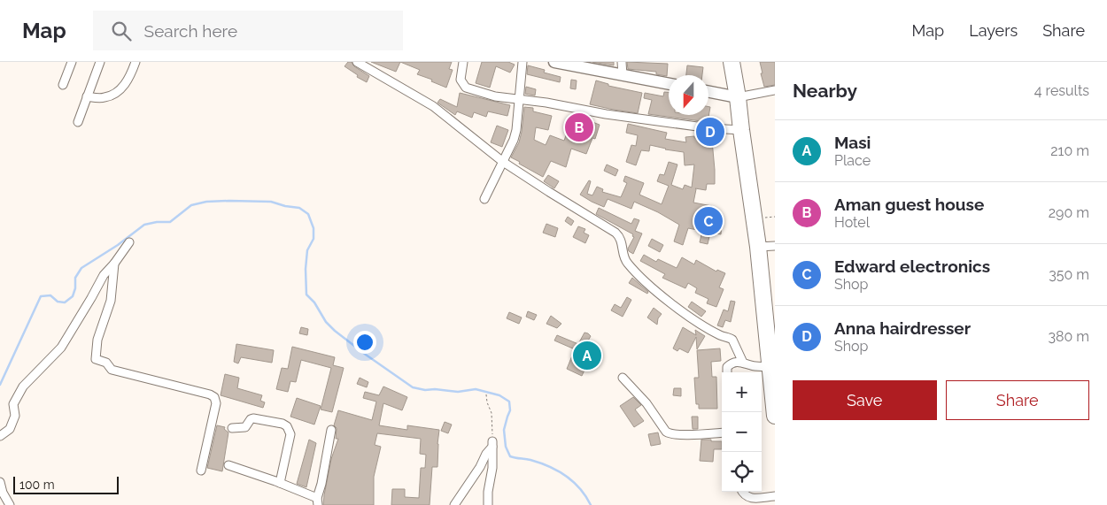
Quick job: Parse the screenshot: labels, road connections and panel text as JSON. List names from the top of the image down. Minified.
{"scale_bar":"100 m","north":"bottom","page":{"header":"Map","search":"Search here","nav":["Map","Layers","Share"],"heading":["Nearby","4 results"],"pins":["B","D","C","A"],"list":[{"mark":"A","name":"Masi","note":"Place","value":"210 m"},{"mark":"B","name":"Aman guest house","note":"Hotel","value":"290 m"},{"mark":"C","name":"Edward electronics","note":"Shop","value":"350 m"},{"mark":"D","name":"Anna hairdresser","note":"Shop","value":"380 m"}],"buttons":["Save","Share"],"map_buttons":["+","−"],"scale":"100 m"}}
